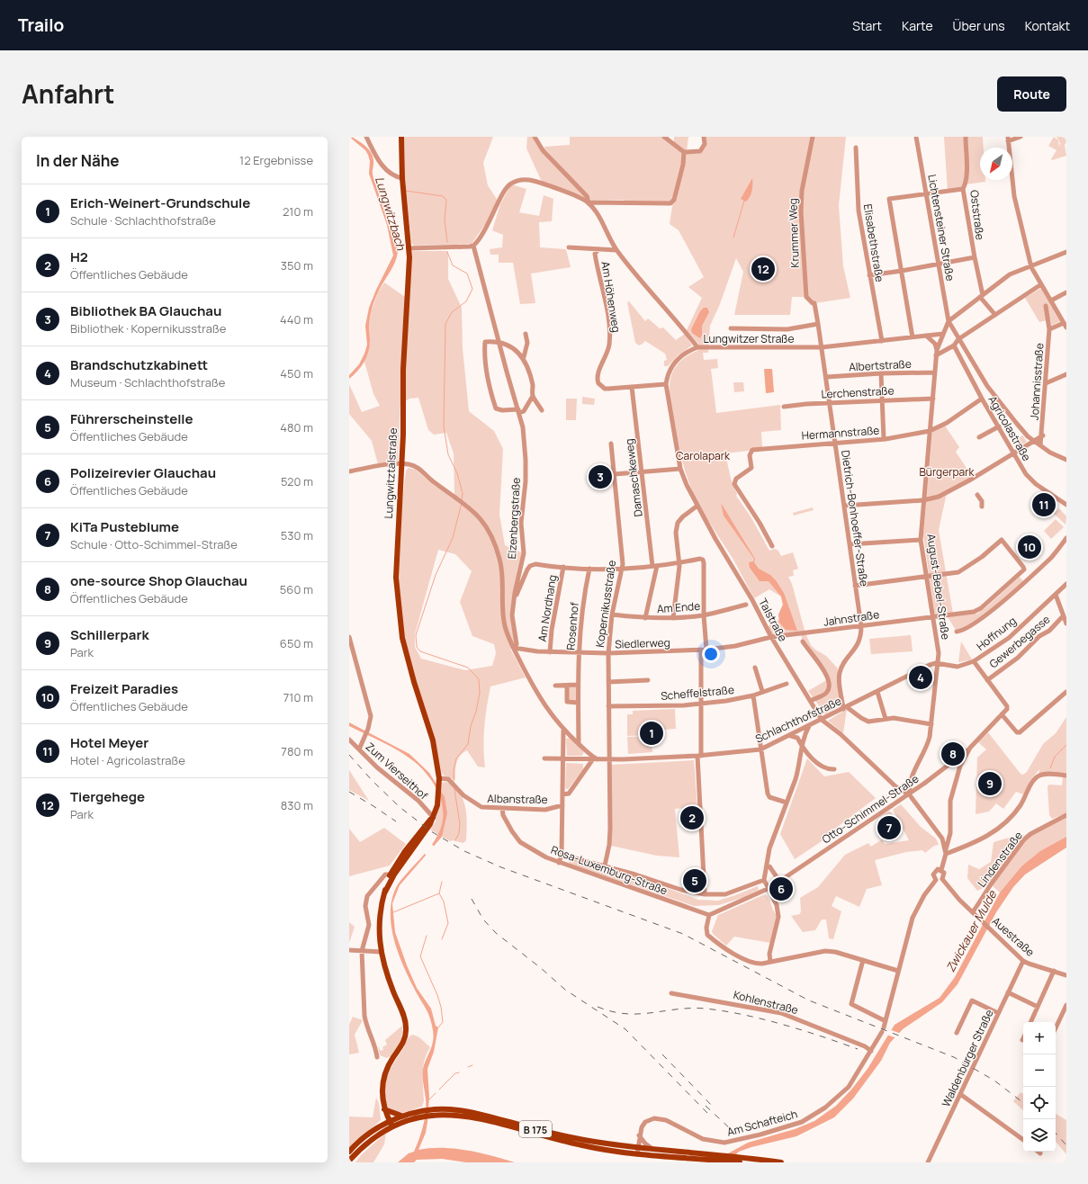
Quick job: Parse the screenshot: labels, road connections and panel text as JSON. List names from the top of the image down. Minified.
{"streets":{"main road":["Lungwitztalstraße","B 175"],"street":["Oststraße","Lichtensteiner Straße","Krummer Weg","Elisabethstraße","Am Höhenweg","Lungwitzer Straße","Albertstraße","Johannisstraße","Lerchenstraße","Agricolastraße","Hermannstraße","Damaschkeweg","Elzenbergstraße","Dietrich-Bonhoeffer-Straße","August-Bebel-Straße","Kopernikusstraße","Am Ende","Am Nordhang","Jahnstraße","Talstraße","Rosenhof","Hoffnung","Gewerbegasse","Siedlerweg","Scheffelstraße","Schlachthofstraße","Zum Vierseithof","Albanstraße","Otto-Schimmel-Straße","Lindenstraße","Rosa-Luxemburg-Straße","Auestraße","Kohlenstraße","Waldenburger Straße","Am Schafteich"]},"crossings":[["Lichtensteiner Straße","Johannisstraße"],["Lichtensteiner Straße","August-Bebel-Straße"],["Krummer Weg","Dietrich-Bonhoeffer-Straße"],["Elisabethstraße","Lungwitzer Straße"],["Am Höhenweg","Damaschkeweg"],["Am Höhenweg","Talstraße"],["Lungwitzer Straße","Dietrich-Bonhoeffer-Straße"],["Lungwitzer Straße","August-Bebel-Straße"],["Lungwitzer Straße","Talstraße"],["Albertstraße","Dietrich-Bonhoeffer-Straße"],["Albertstraße","August-Bebel-Straße"],["Johannisstraße","Agricolastraße"],["Johannisstraße","Dietrich-Bonhoeffer-Straße"],["Johannisstraße","August-Bebel-Straße"],["Lerchenstraße","Dietrich-Bonhoeffer-Straße"],["Lerchenstraße","August-Bebel-Straße"],["Agricolastraße","Hermannstraße"],["Hermannstraße","Dietrich-Bonhoeffer-Straße"],["Hermannstraße","August-Bebel-Straße"],["Lungwitztalstraße","Zum Vierseithof"],["Lungwitztalstraße","Albanstraße"],["Damaschkeweg","Am Ende"],["Elzenbergstraße","Siedlerweg"],["Dietrich-Bonhoeffer-Straße","Jahnstraße"],["Dietrich-Bonhoeffer-Straße","Schlachthofstraße"],["August-Bebel-Straße","Jahnstraße"],["August-Bebel-Straße","Talstraße"],["August-Bebel-Straße","Hoffnung"],["August-Bebel-Straße","Schlachthofstraße"],["Kopernikusstraße","Am Ende"],["Kopernikusstraße","Siedlerweg"],["Kopernikusstraße","Scheffelstraße"],["Kopernikusstraße","Schlachthofstraße"],["Am Nordhang","Siedlerweg"],["Jahnstraße","Talstraße"],["Jahnstraße","Siedlerweg"],["Talstraße","Siedlerweg"],["Talstraße","Schlachthofstraße"],["Rosenhof","Siedlerweg"],["Hoffnung","Schlachthofstraße"],["Albanstraße","Rosa-Luxemburg-Straße"],["Lindenstraße","Auestraße"],["Auestraße","Waldenburger Straße"],["Auestraße","Am Schafteich"],["Kohlenstraße","Am Schafteich"],["Am Schafteich","B 175"]],"water":["Lungwitzbach","Zwickauer Mulde"],"parks":["Carolapark","Bürgerpark"],"north":"bottom left","page":{"header":"Trailo","nav":["Start","Karte","Über uns","Kontakt"],"title":"Anfahrt","buttons":"Route","heading":["In der Nähe","12 Ergebnisse"],"list":[{"mark":"1","name":"Erich-Weinert-Grundschule","note":"Schule · Schlachthofstraße","value":"210 m"},{"mark":"2","name":"H2","note":"Öffentliches Gebäude","value":"350 m"},{"mark":"3","name":"Bibliothek BA Glauchau","note":"Bibliothek · Kopernikusstraße","value":"440 m"},{"mark":"4","name":"Brandschutzkabinett","note":"Museum · Schlachthofstraße","value":"450 m"},{"mark":"5","name":"Führerscheinstelle","note":"Öffentliches Gebäude","value":"480 m"},{"mark":"6","name":"Polizeirevier Glauchau","note":"Öffentliches Gebäude","value":"520 m"},{"mark":"7","name":"KiTa Pusteblume","note":"Schule · Otto-Schimmel-Straße","value":"530 m"},{"mark":"8","name":"one-source Shop Glauchau","note":"Öffentliches Gebäude","value":"560 m"},{"mark":"9","name":"Schillerpark","note":"Park","value":"650 m"},{"mark":"10","name":"Freizeit Paradies","note":"Öffentliches Gebäude","value":"710 m"},{"mark":"11","name":"Hotel Meyer","note":"Hotel · Agricolastraße","value":"780 m"},{"mark":"12","name":"Tiergehege","note":"Park","value":"830 m"}],"pins":["12","3","11","10","4","1","8","9","2","7","5","6"],"map_buttons":["+","−"]}}
